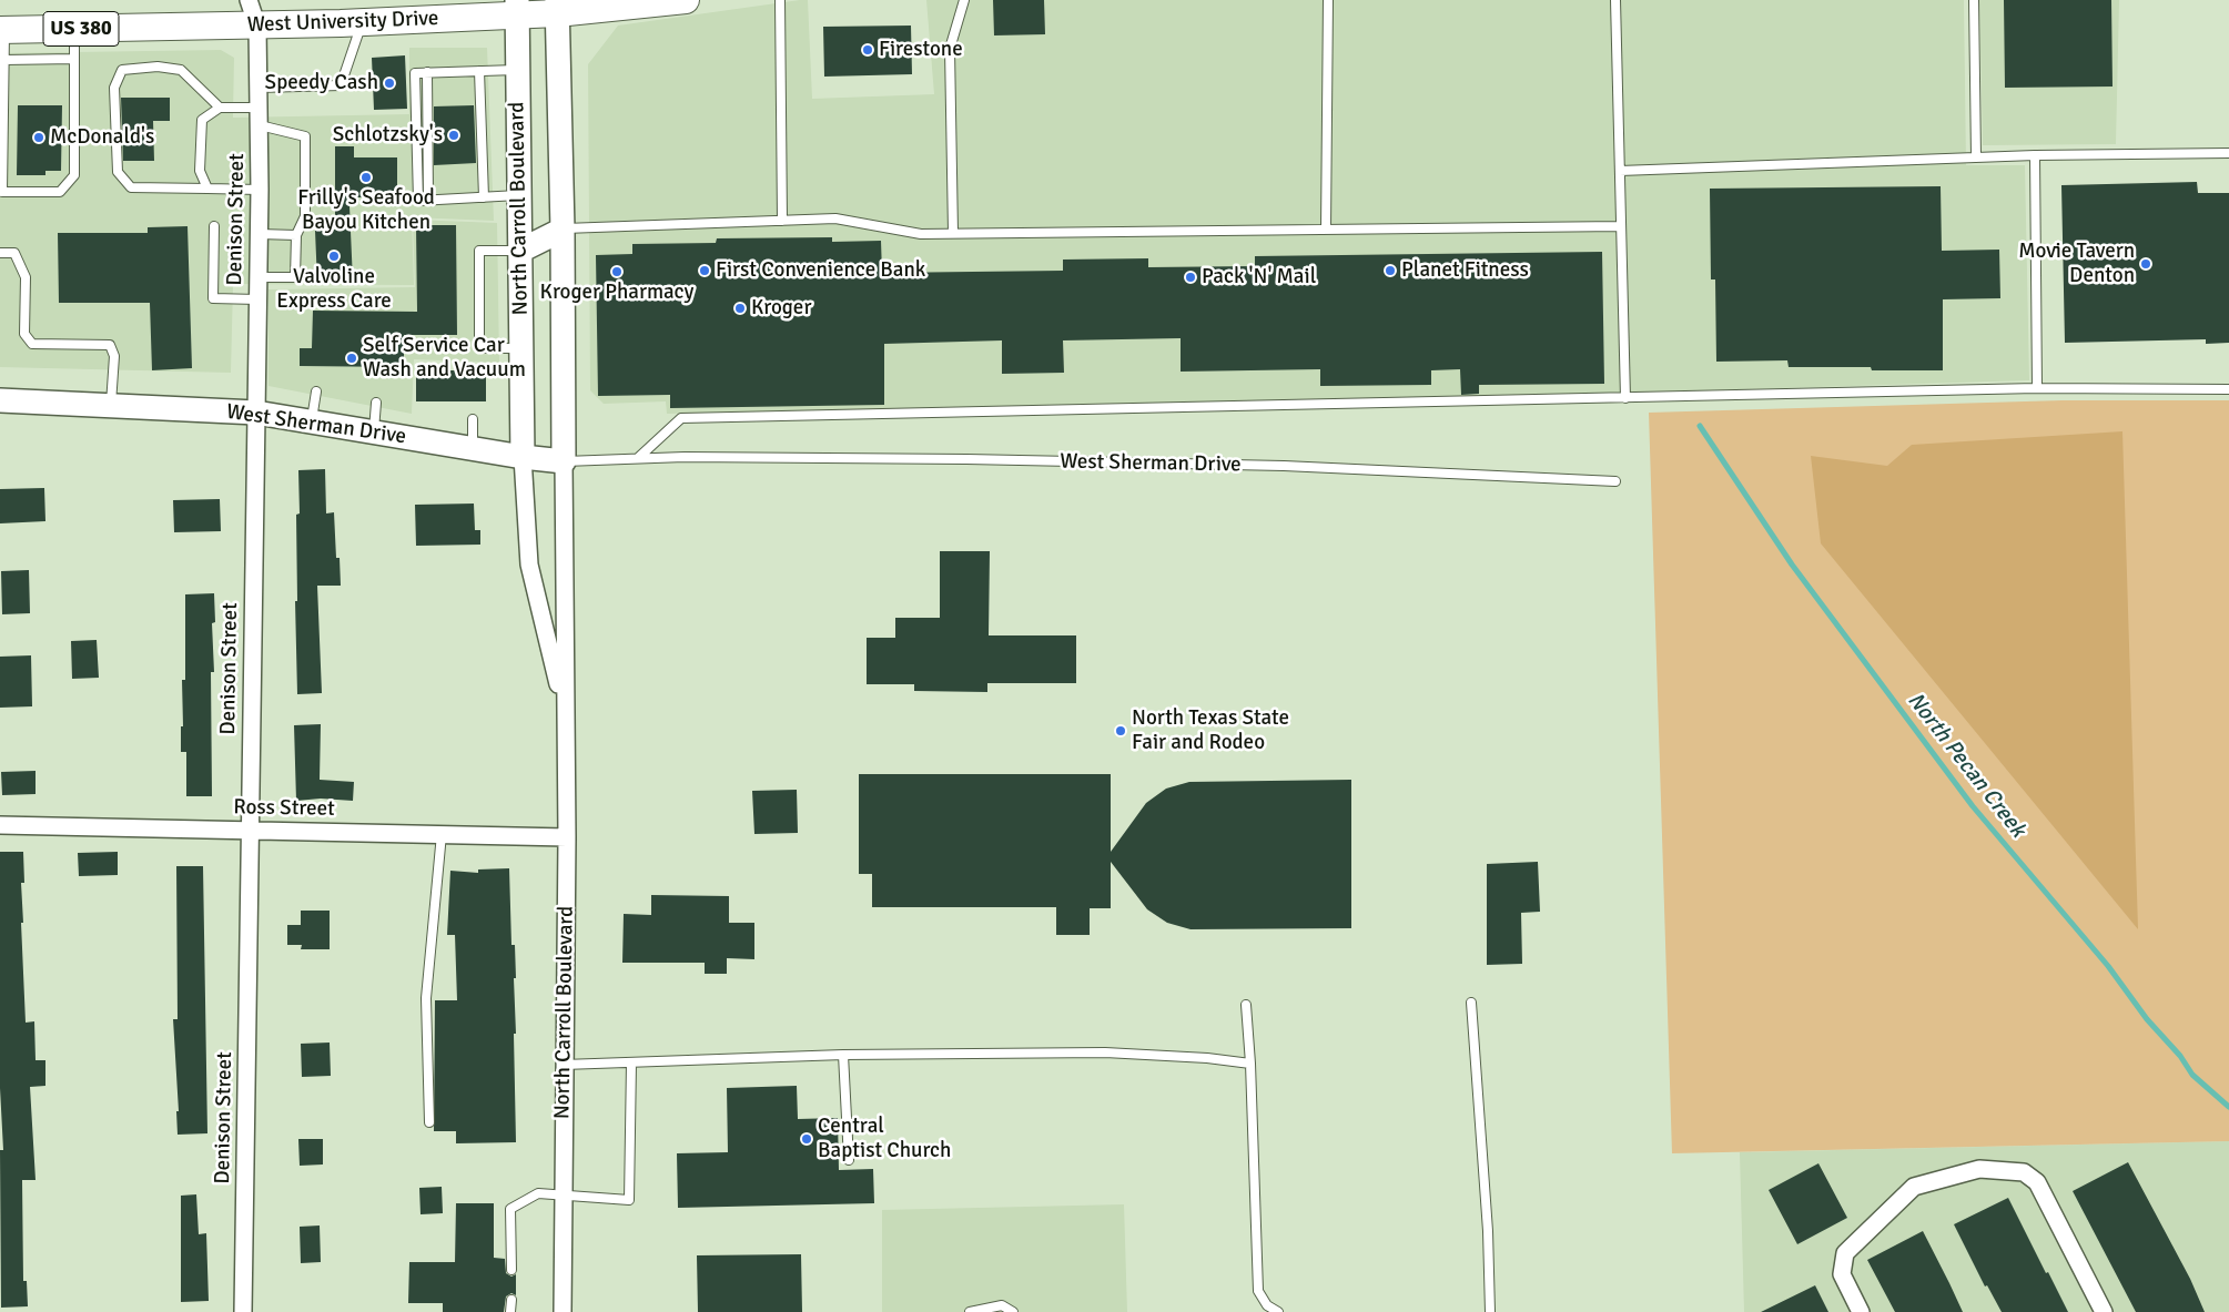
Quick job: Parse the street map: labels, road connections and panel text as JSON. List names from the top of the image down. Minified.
{"streets":{"main road":["West University Drive","US 380"],"street":["North Carroll Boulevard","Denison Street","West Sherman Drive","Ross Street"]},"crossings":[["West University Drive","North Carroll Boulevard"],["West University Drive","Denison Street"],["North Carroll Boulevard","West Sherman Drive"],["North Carroll Boulevard","Ross Street"],["Denison Street","West Sherman Drive"],["Denison Street","Ross Street"]],"water":["North Pecan Creek"],"places":["Firestone","Speedy Cash","Schlotzsky's","McDonald's","Frilly's Seafood Bayou Kitchen","Valvoline Express Care","Movie Tavern Denton","First Convenience Bank","Planet Fitness","Kroger Pharmacy","Pack 'N' Mail","Kroger","Self Service Car Wash and Vacuum","North Texas State Fair and Rodeo","Central Baptist Church"]}
